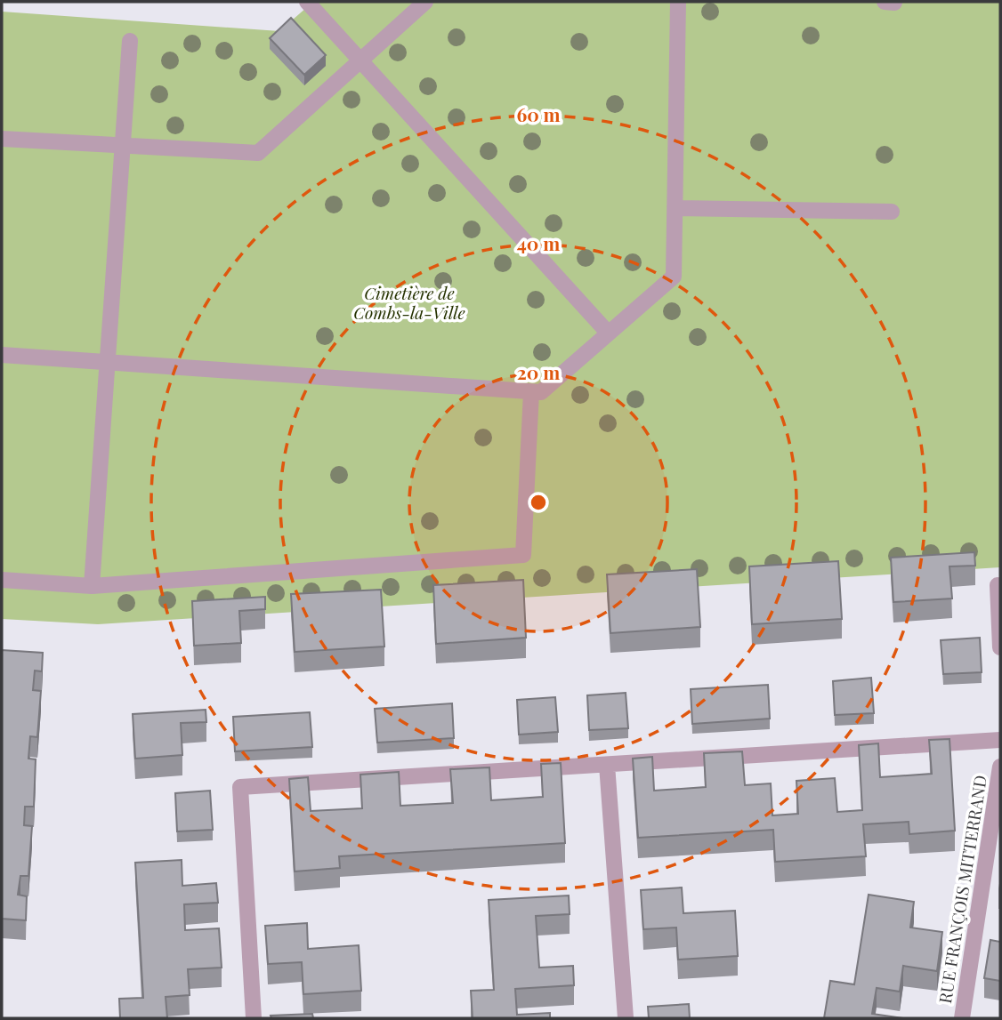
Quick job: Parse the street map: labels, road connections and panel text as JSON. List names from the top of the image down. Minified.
{"streets":{"street":["RUE FRANÇOIS MITTERRAND"]},"parks":["Cimetière de Combs-la-Ville"],"rings":["60 m","40 m","20 m"]}
